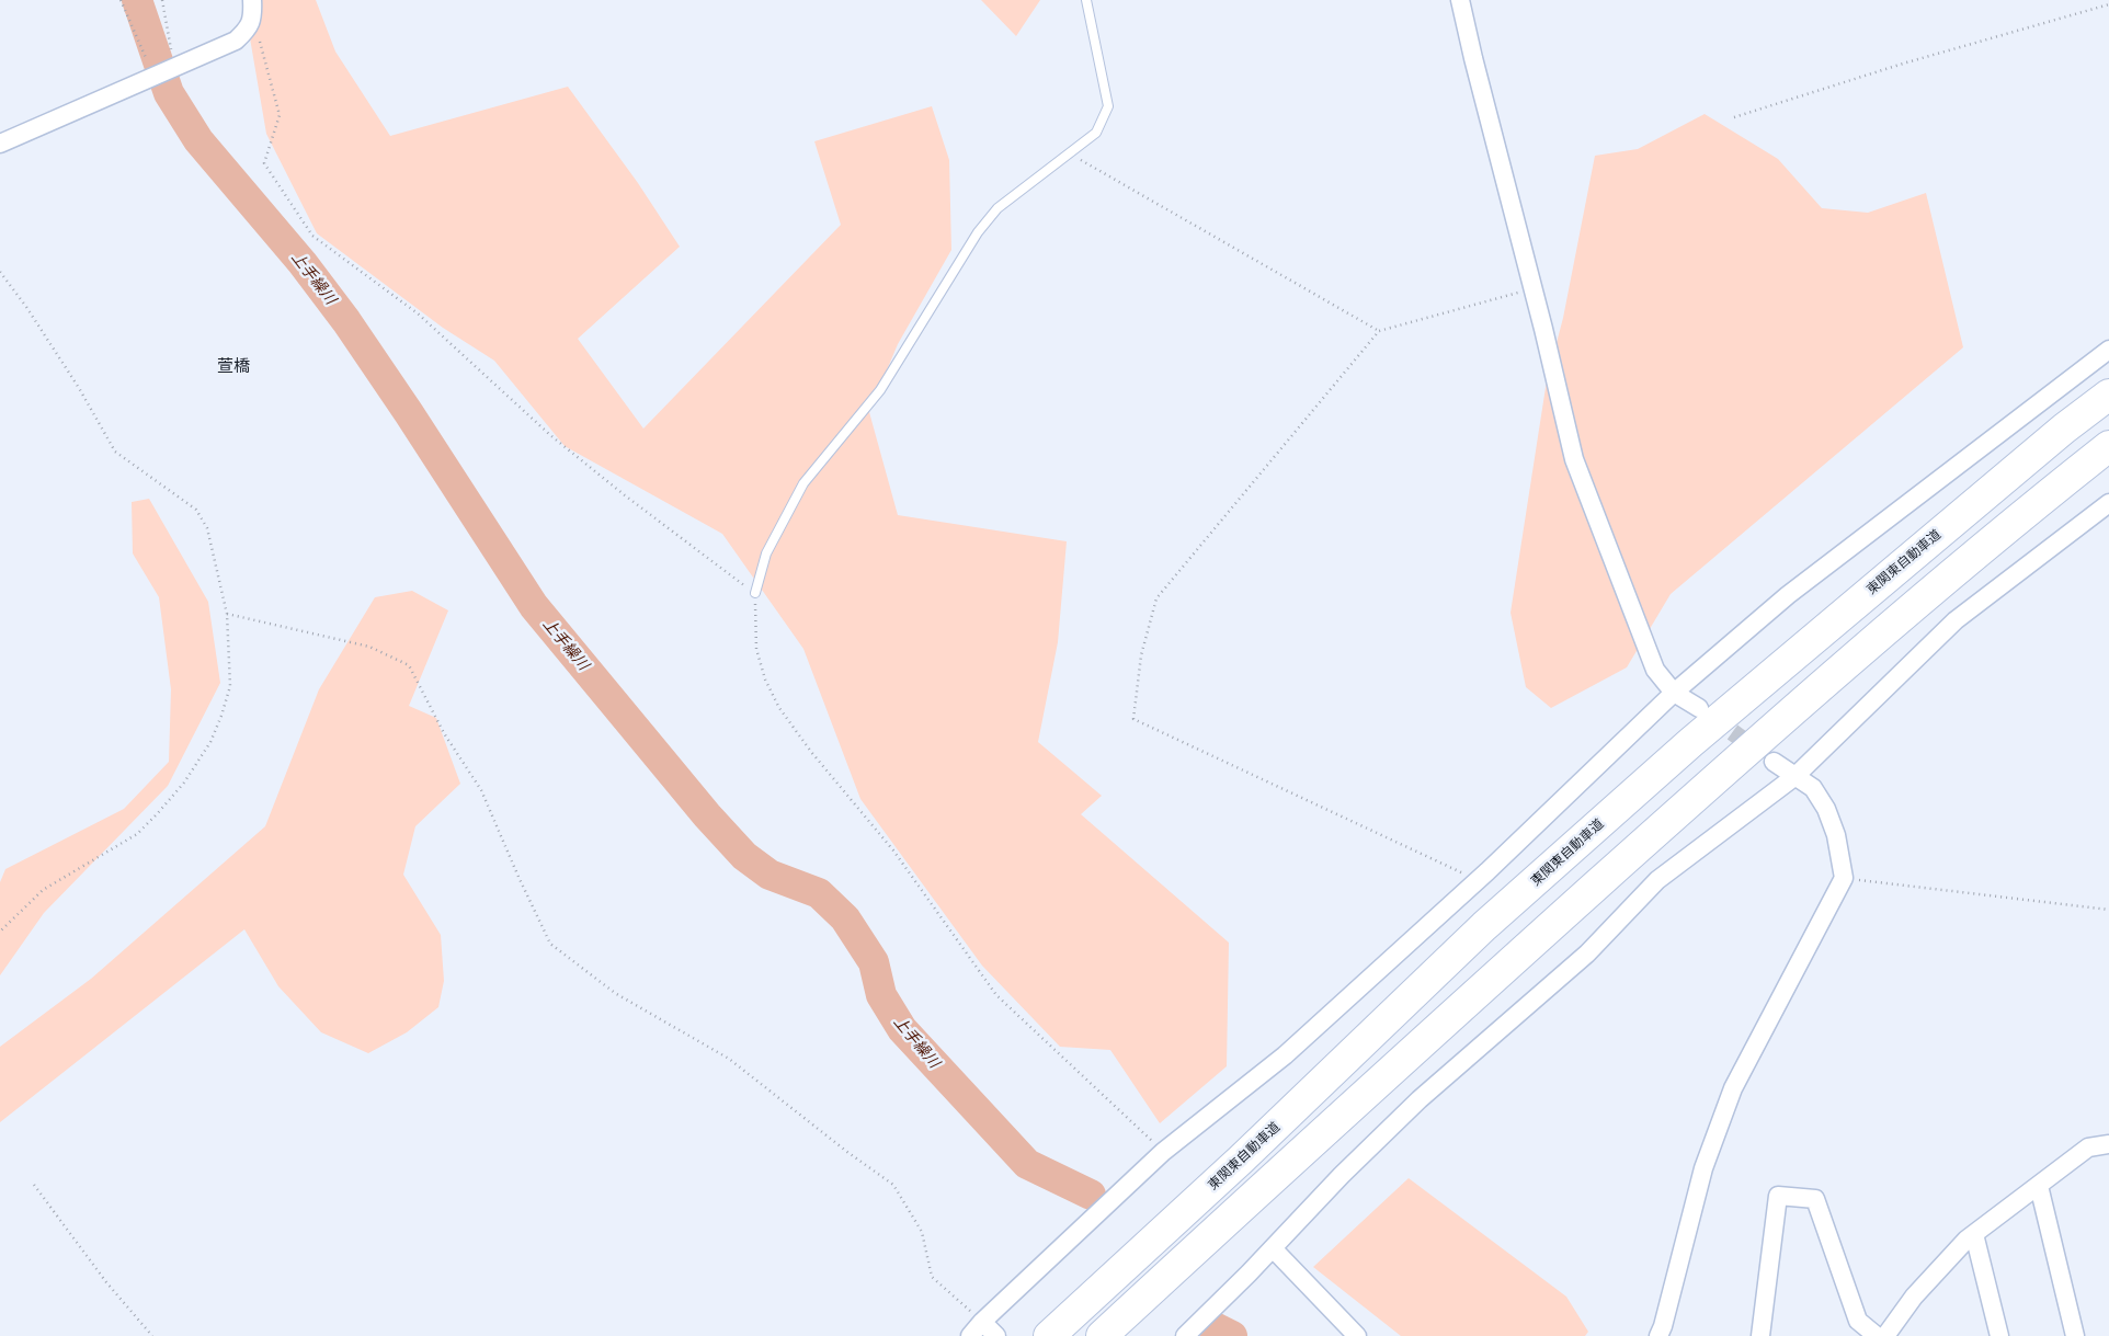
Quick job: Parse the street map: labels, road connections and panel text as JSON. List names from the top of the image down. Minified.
{"streets":{"highway":["東関東自動車道"]},"districts":["萱橋"],"water":["上手繰川"]}
